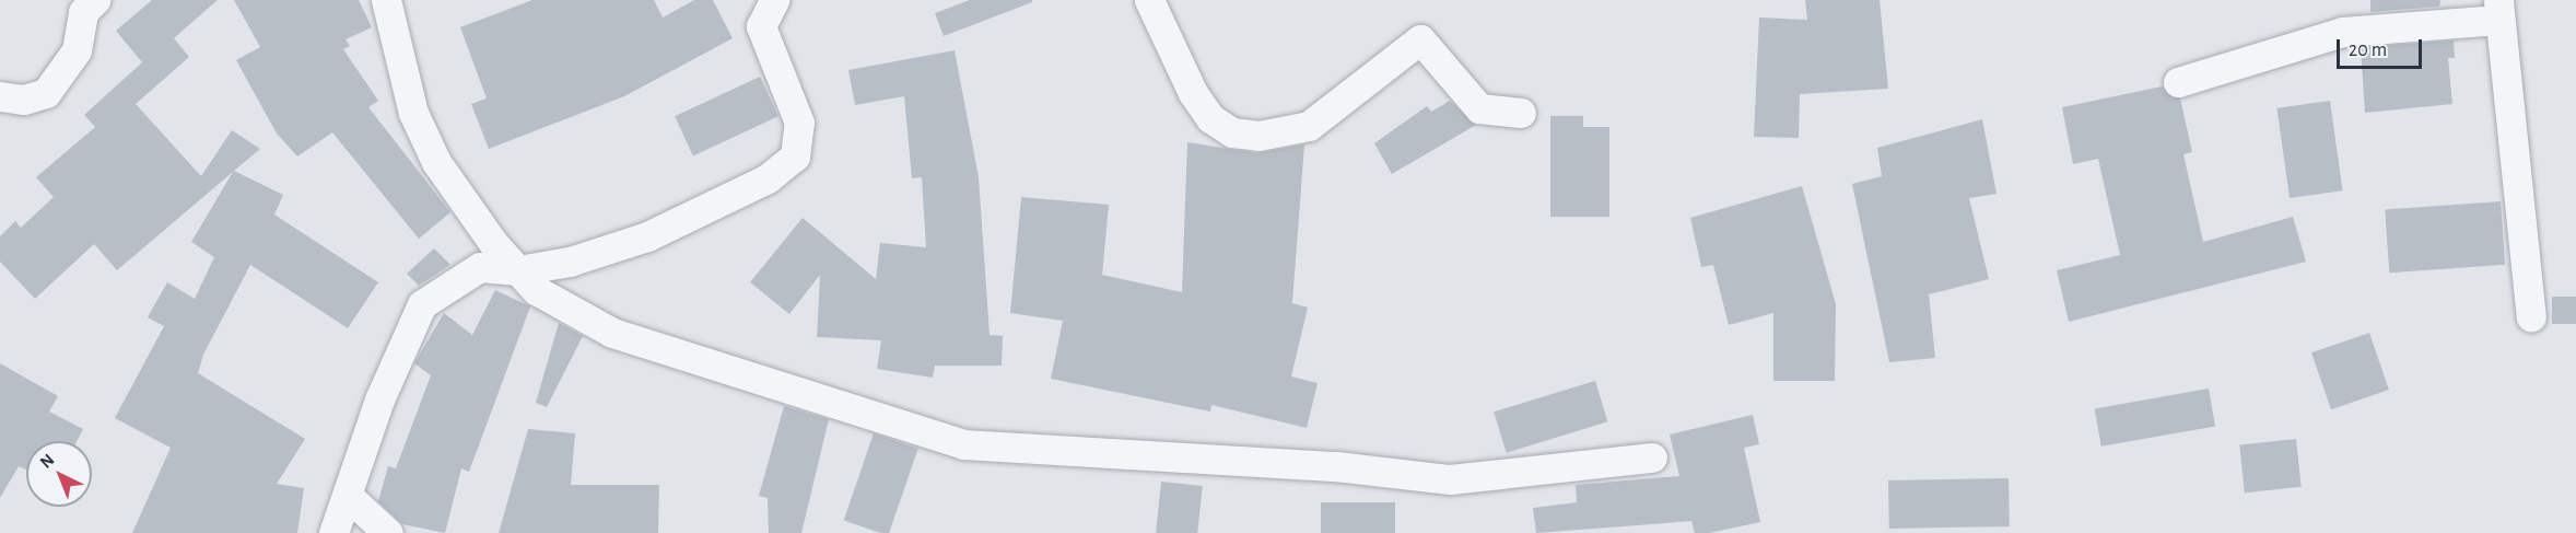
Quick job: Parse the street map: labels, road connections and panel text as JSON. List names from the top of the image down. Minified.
{"scale_bar":"20 m","north":"top left"}
